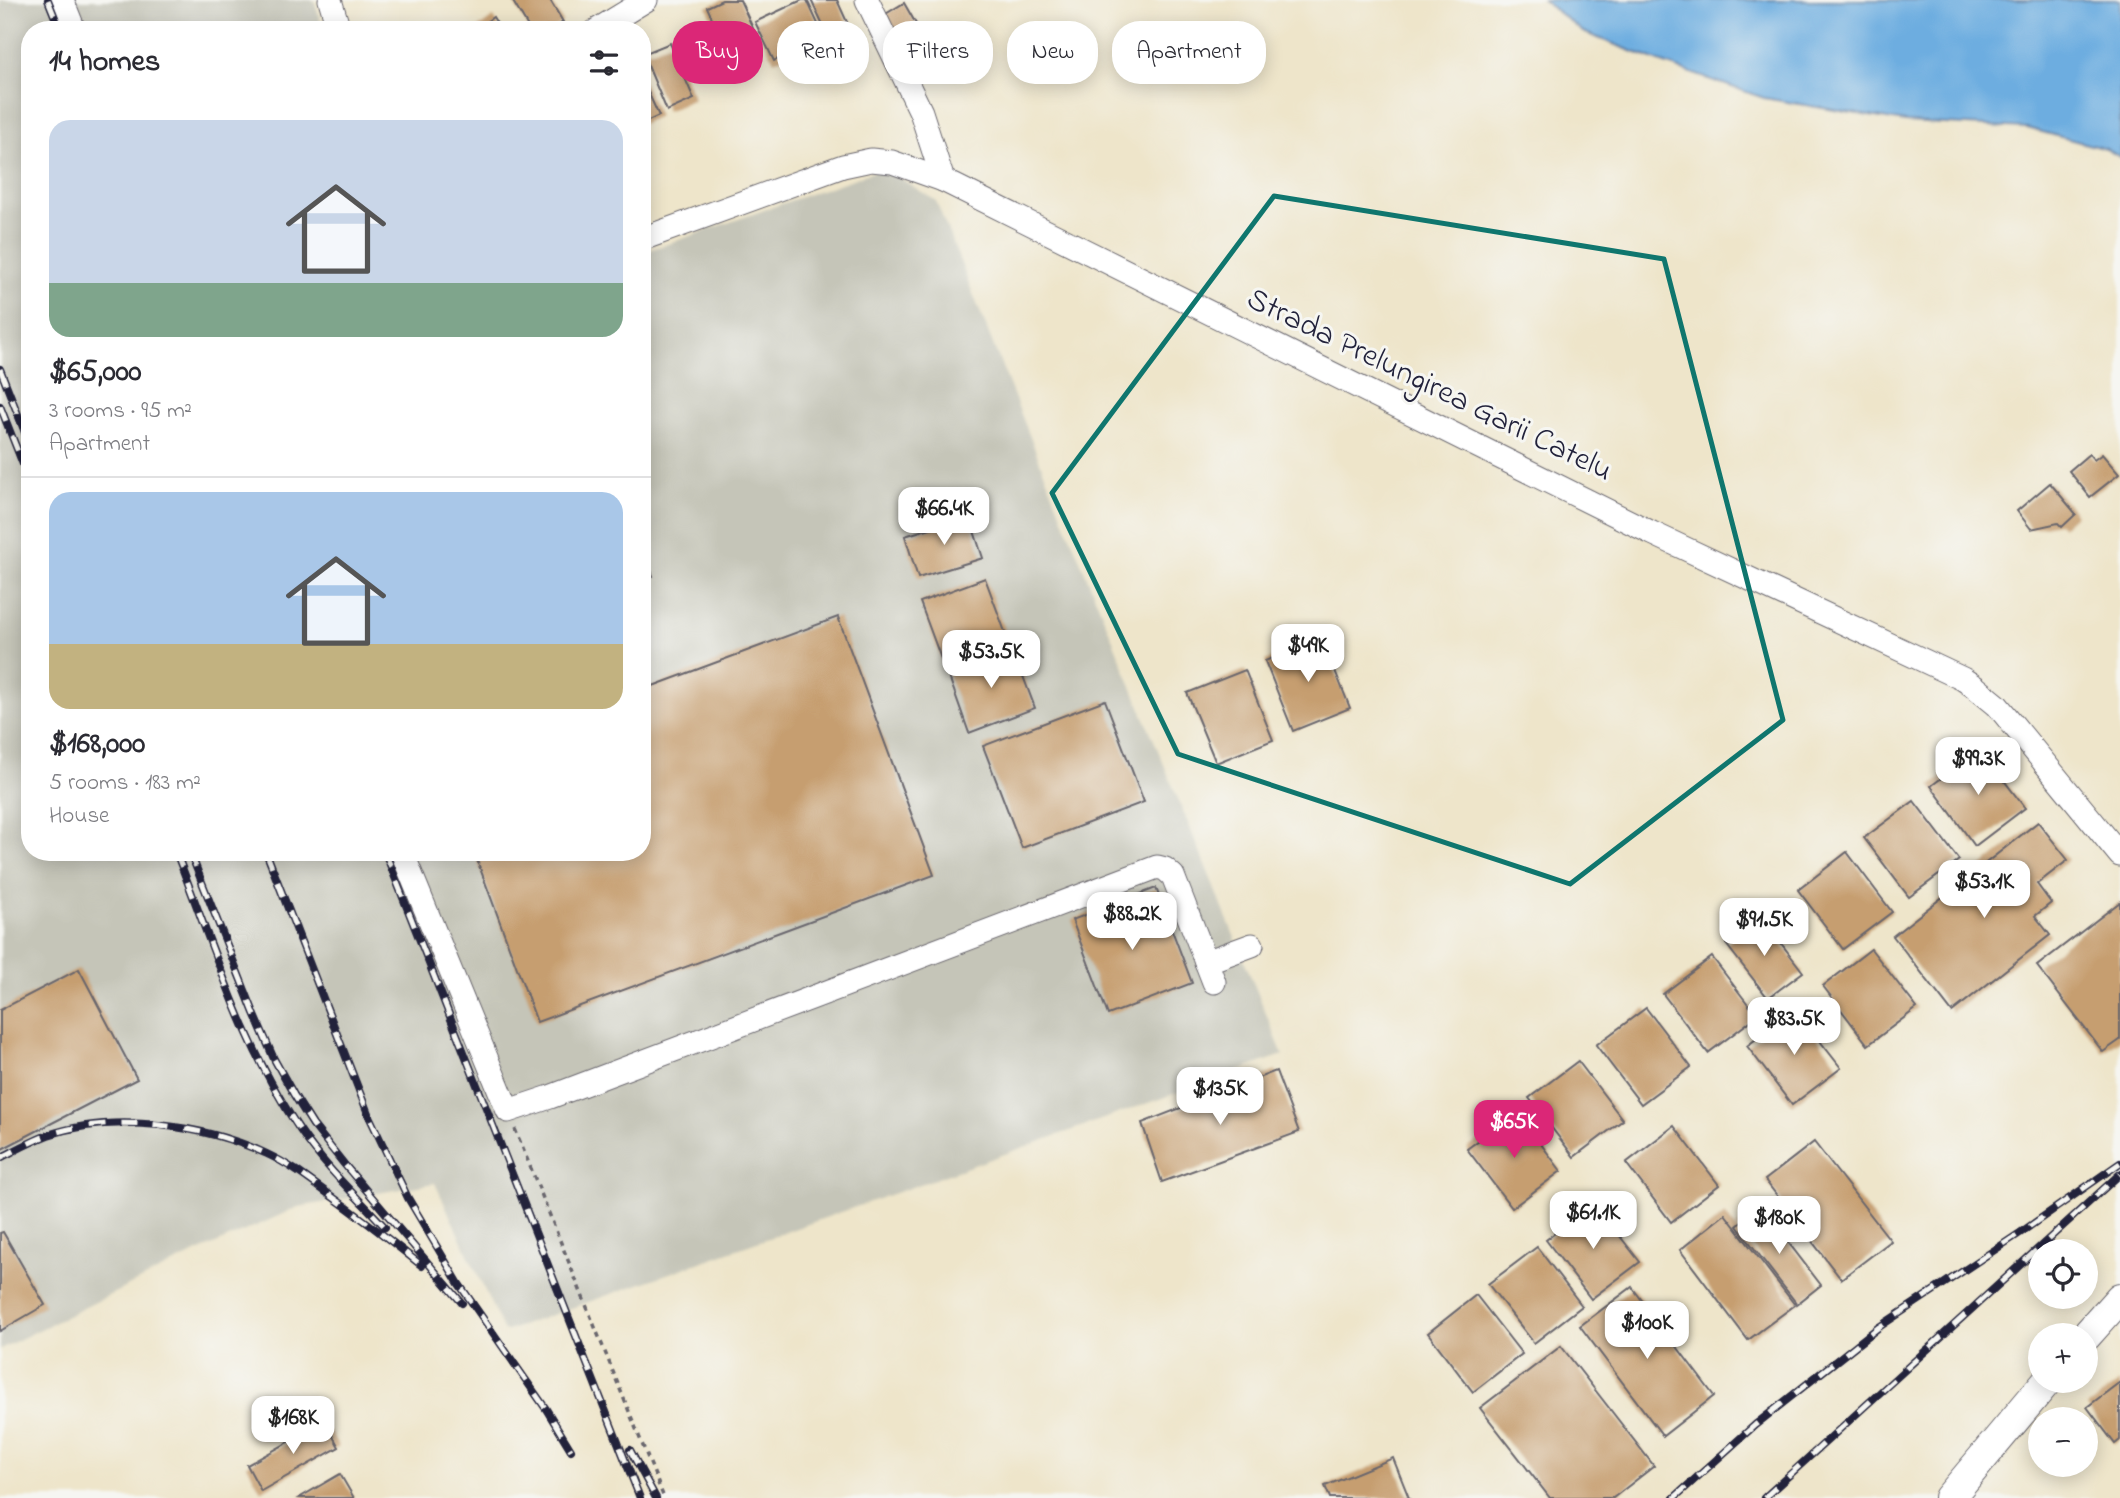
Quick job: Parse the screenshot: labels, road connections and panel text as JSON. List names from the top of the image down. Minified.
{"streets":{"street":["Strada Prelungirea Garii Catelu"]},"page":{"chip":["Buy","Rent","Filters","New","Apartment"],"heading":"14 homes","list":[{"name":"$65,000","note":"3 rooms · 95 m² · Apartment"},{"name":"$168,000","note":"5 rooms · 183 m² · House"}],"price":["$66.4K","$49K","$53.5K","$99.3K","$53.1K","$88.2K","$91.5K","$83.5K","$135K","$65K","$61.1K","$180K","$100K","$168K"],"map_buttons":["+","−"]}}
